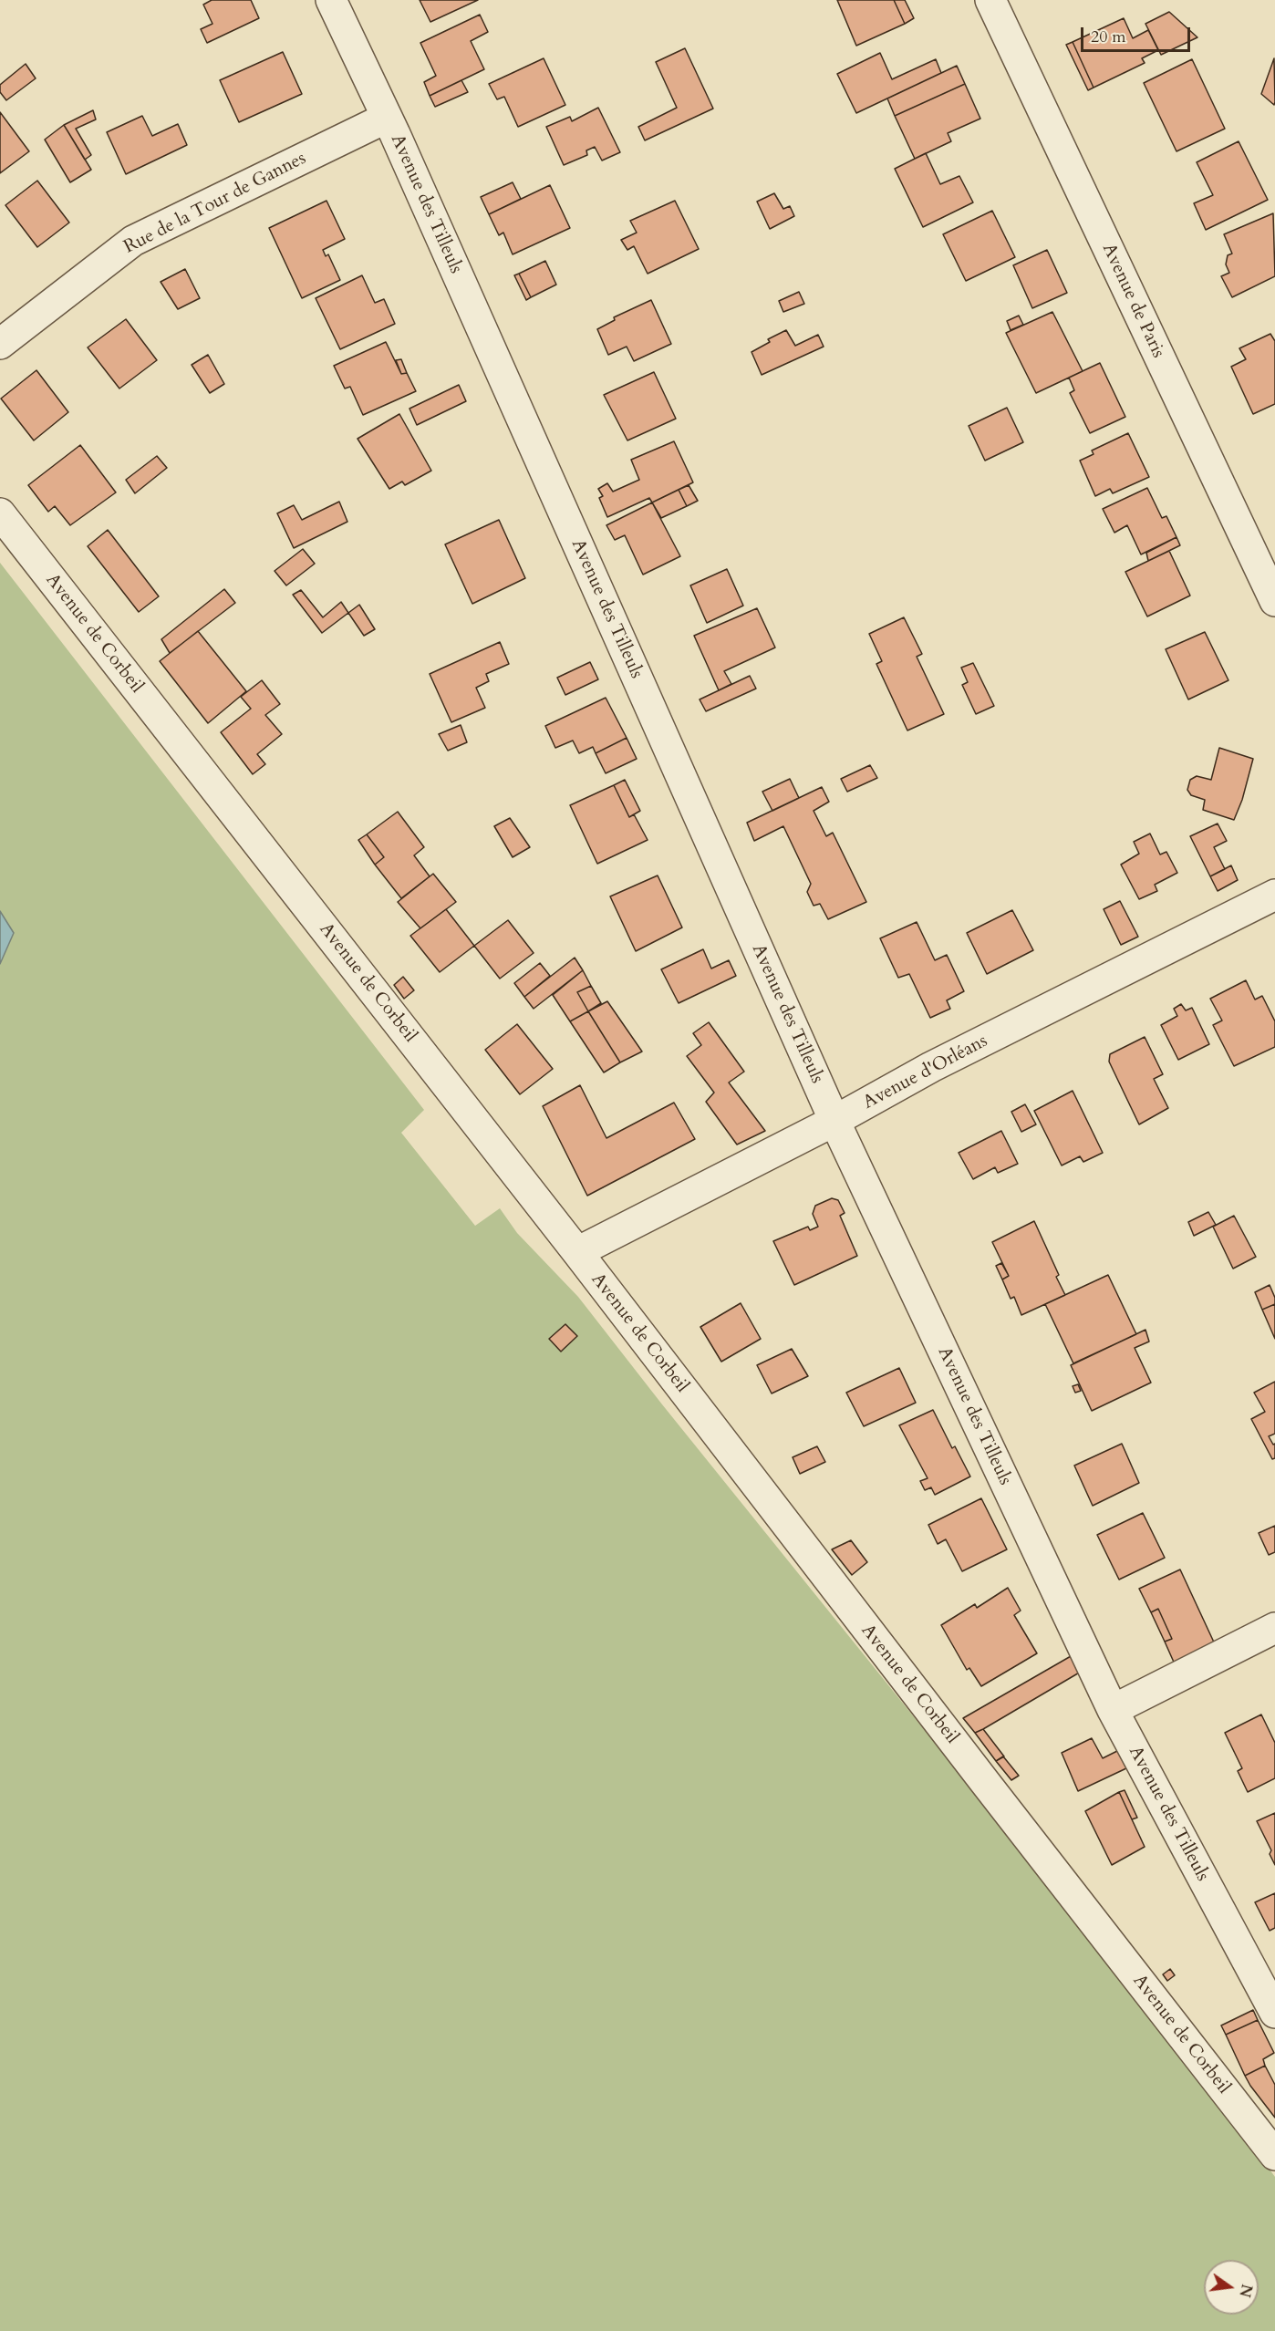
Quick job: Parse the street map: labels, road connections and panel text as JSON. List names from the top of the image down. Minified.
{"streets":{"street":["Rue de la Tour de Gannes","Avenue des Tilleuls","Avenue de Paris","Avenue de Corbeil","Avenue d'Orléans"]},"crossings":[["Rue de la Tour de Gannes","Avenue des Tilleuls"],["Avenue des Tilleuls","Avenue d'Orléans"],["Avenue de Corbeil","Avenue d'Orléans"]],"scale_bar":"20 m","north":"right"}
